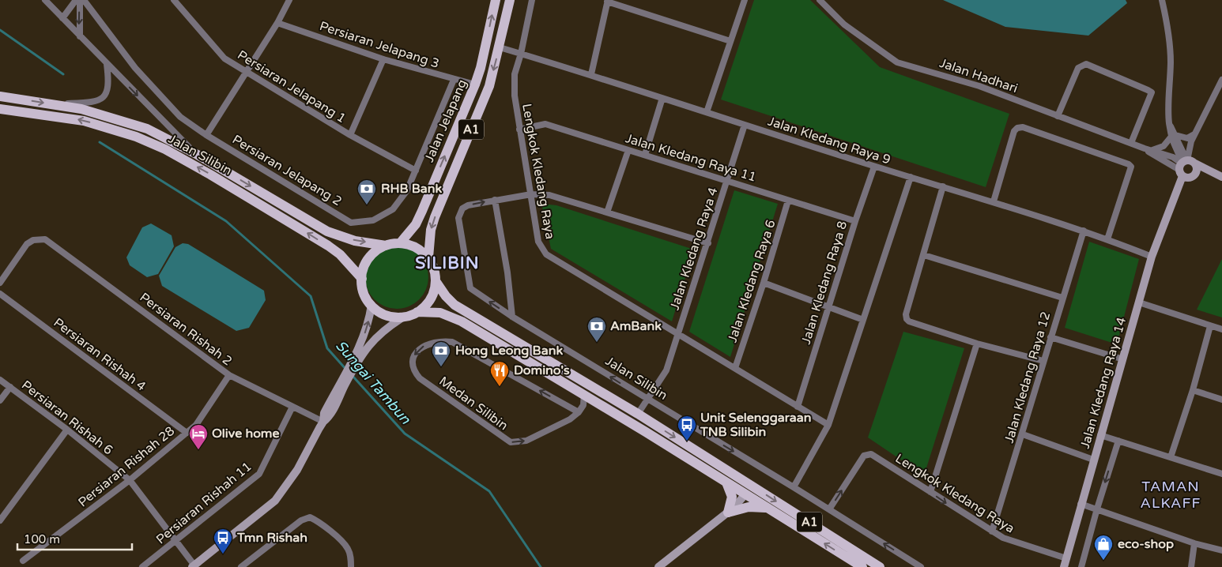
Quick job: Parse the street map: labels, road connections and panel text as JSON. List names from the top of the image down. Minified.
{"streets":{"main road":["Jalan Jelapang","A1","Jalan Silibin"],"street":["Persiaran Jelapang 3","Jalan Hadhari","Persiaran Jelapang 1","Jalan Kledang Raya 9","Jalan Kledang Raya 11","Persiaran Jelapang 2","Lengkok Kledang Raya","Jalan Kledang Raya 4","Jalan Kledang Raya 6","Jalan Kledang Raya 8","Persiaran Rishah 2","Persiaran Rishah 4","Jalan Kledang Raya 12","Jalan Kledang Raya 14","Medan Silibin","Persiaran Rishah 6","Persiaran Rishah 28","Persiaran Rishah 11"]},"crossings":[["Persiaran Jelapang 3","Jalan Jelapang"],["Persiaran Jelapang 3","Persiaran Jelapang 2"],["Jalan Hadhari","Jalan Kledang Raya 14"],["Persiaran Jelapang 1","Persiaran Jelapang 2"],["Jalan Jelapang","A1"],["Jalan Jelapang","Jalan Kledang Raya 9"],["Jalan Jelapang","Jalan Silibin"],["A1","Jalan Silibin"],["A1","Jalan Kledang Raya 4"],["A1","Medan Silibin"],["Jalan Kledang Raya 9","Lengkok Kledang Raya"],["Jalan Kledang Raya 9","Jalan Kledang Raya 4"],["Jalan Kledang Raya 9","Jalan Kledang Raya 8"],["Jalan Kledang Raya 9","Jalan Kledang Raya 12"],["Jalan Kledang Raya 9","Jalan Kledang Raya 14"],["Jalan Silibin","Lengkok Kledang Raya"],["Jalan Silibin","Jalan Kledang Raya 4"],["Jalan Kledang Raya 11","Lengkok Kledang Raya"],["Jalan Kledang Raya 11","Jalan Kledang Raya 4"],["Jalan Kledang Raya 11","Jalan Kledang Raya 6"],["Jalan Kledang Raya 11","Jalan Kledang Raya 8"],["Lengkok Kledang Raya","Jalan Kledang Raya 4"],["Lengkok Kledang Raya","Jalan Kledang Raya 6"],["Lengkok Kledang Raya","Jalan Kledang Raya 8"],["Lengkok Kledang Raya","Jalan Kledang Raya 12"],["Lengkok Kledang Raya","Jalan Kledang Raya 14"],["Persiaran Rishah 2","Persiaran Rishah 28"],["Persiaran Rishah 2","Persiaran Rishah 11"],["Persiaran Rishah 4","Persiaran Rishah 28"],["Persiaran Rishah 6","Persiaran Rishah 28"],["Persiaran Rishah 6","Persiaran Rishah 11"]],"districts":["SILIBIN","TAMAN ALKAFF"],"water":["Sungai Tambun"],"places":{"bank":["RHB Bank","AmBank","Hong Leong Bank"],"restaurant":["Domino's"],"bus stop":["Unit Selenggaraan TNB Silibin","Tmn Rishah"],"hotel":["Olive home"],"shop":["eco-shop"]},"scale_bar":"100 m"}
